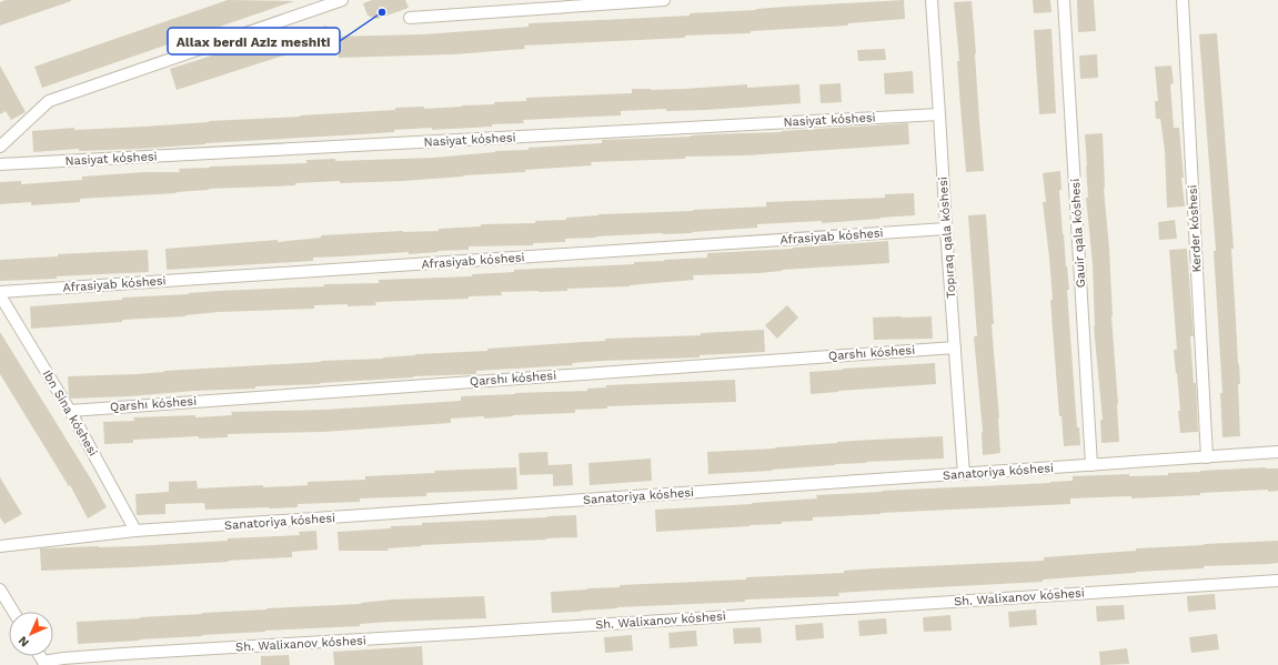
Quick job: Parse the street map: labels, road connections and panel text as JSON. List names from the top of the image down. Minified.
{"streets":{"street":["Nasiyat kóshesi","Kerder kóshesi","Gauir qala kóshesi","Afrasiyab kóshesi","Topıraq qala kóshesi","Qarshı kóshesi","Ibn Sina kóshesi","Sanatoriya kóshesi","Sh. Walixanov kóshesi"]},"crossings":[["Nasiyat kóshesi","Topıraq qala kóshesi"],["Kerder kóshesi","Sanatoriya kóshesi"],["Gauir qala kóshesi","Sanatoriya kóshesi"],["Afrasiyab kóshesi","Topıraq qala kóshesi"],["Topıraq qala kóshesi","Qarshı kóshesi"],["Topıraq qala kóshesi","Sanatoriya kóshesi"],["Qarshı kóshesi","Ibn Sina kóshesi"],["Ibn Sina kóshesi","Sanatoriya kóshesi"]],"places":["Allax berdi Aziz meshiti"],"north":"bottom left"}
